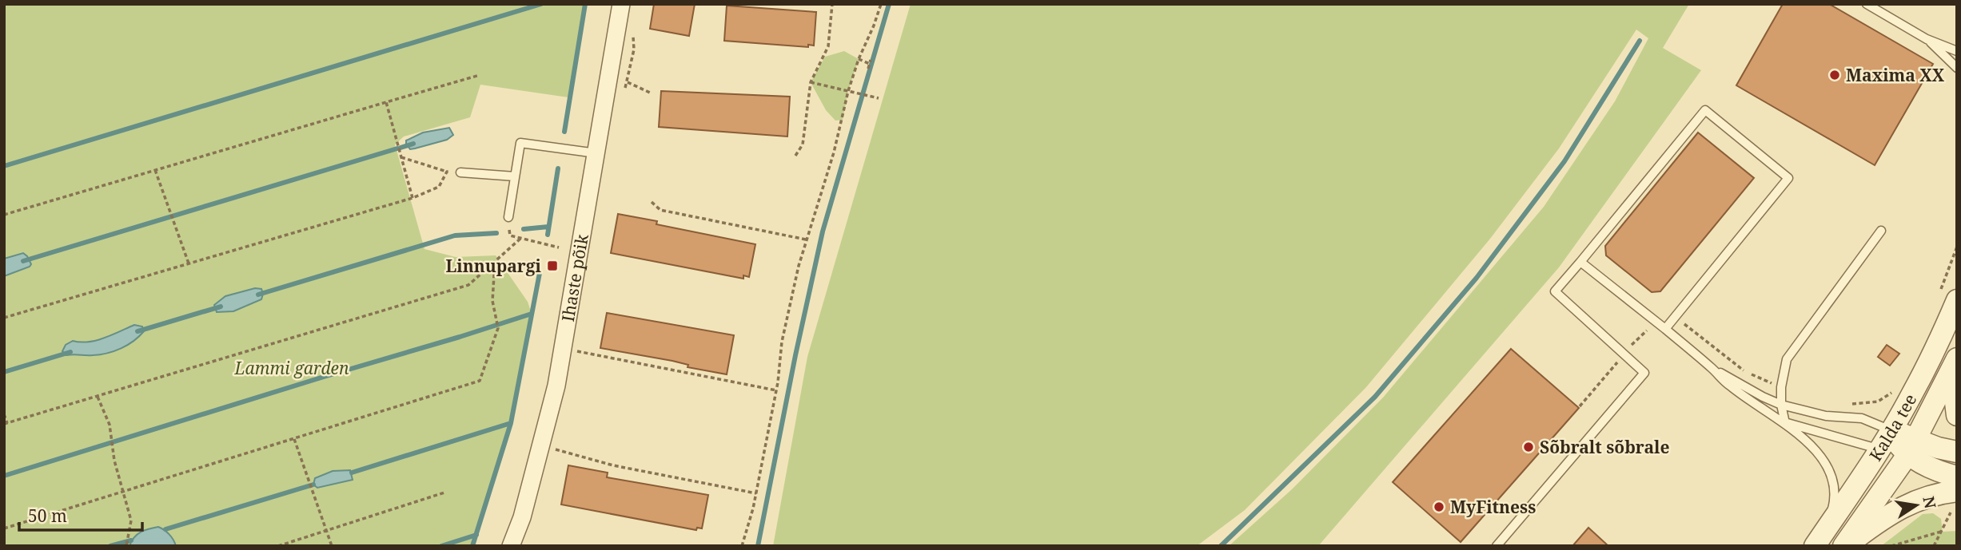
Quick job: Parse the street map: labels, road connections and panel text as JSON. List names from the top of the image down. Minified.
{"streets":{"street":["Ihaste põik","Kalda tee"]},"parks":["Lammi garden"],"places":{"other":["Maxima XX","Sõbralt sõbrale","MyFitness"],"transit":["Linnupargi"]},"scale_bar":"50 m","north":"right"}
